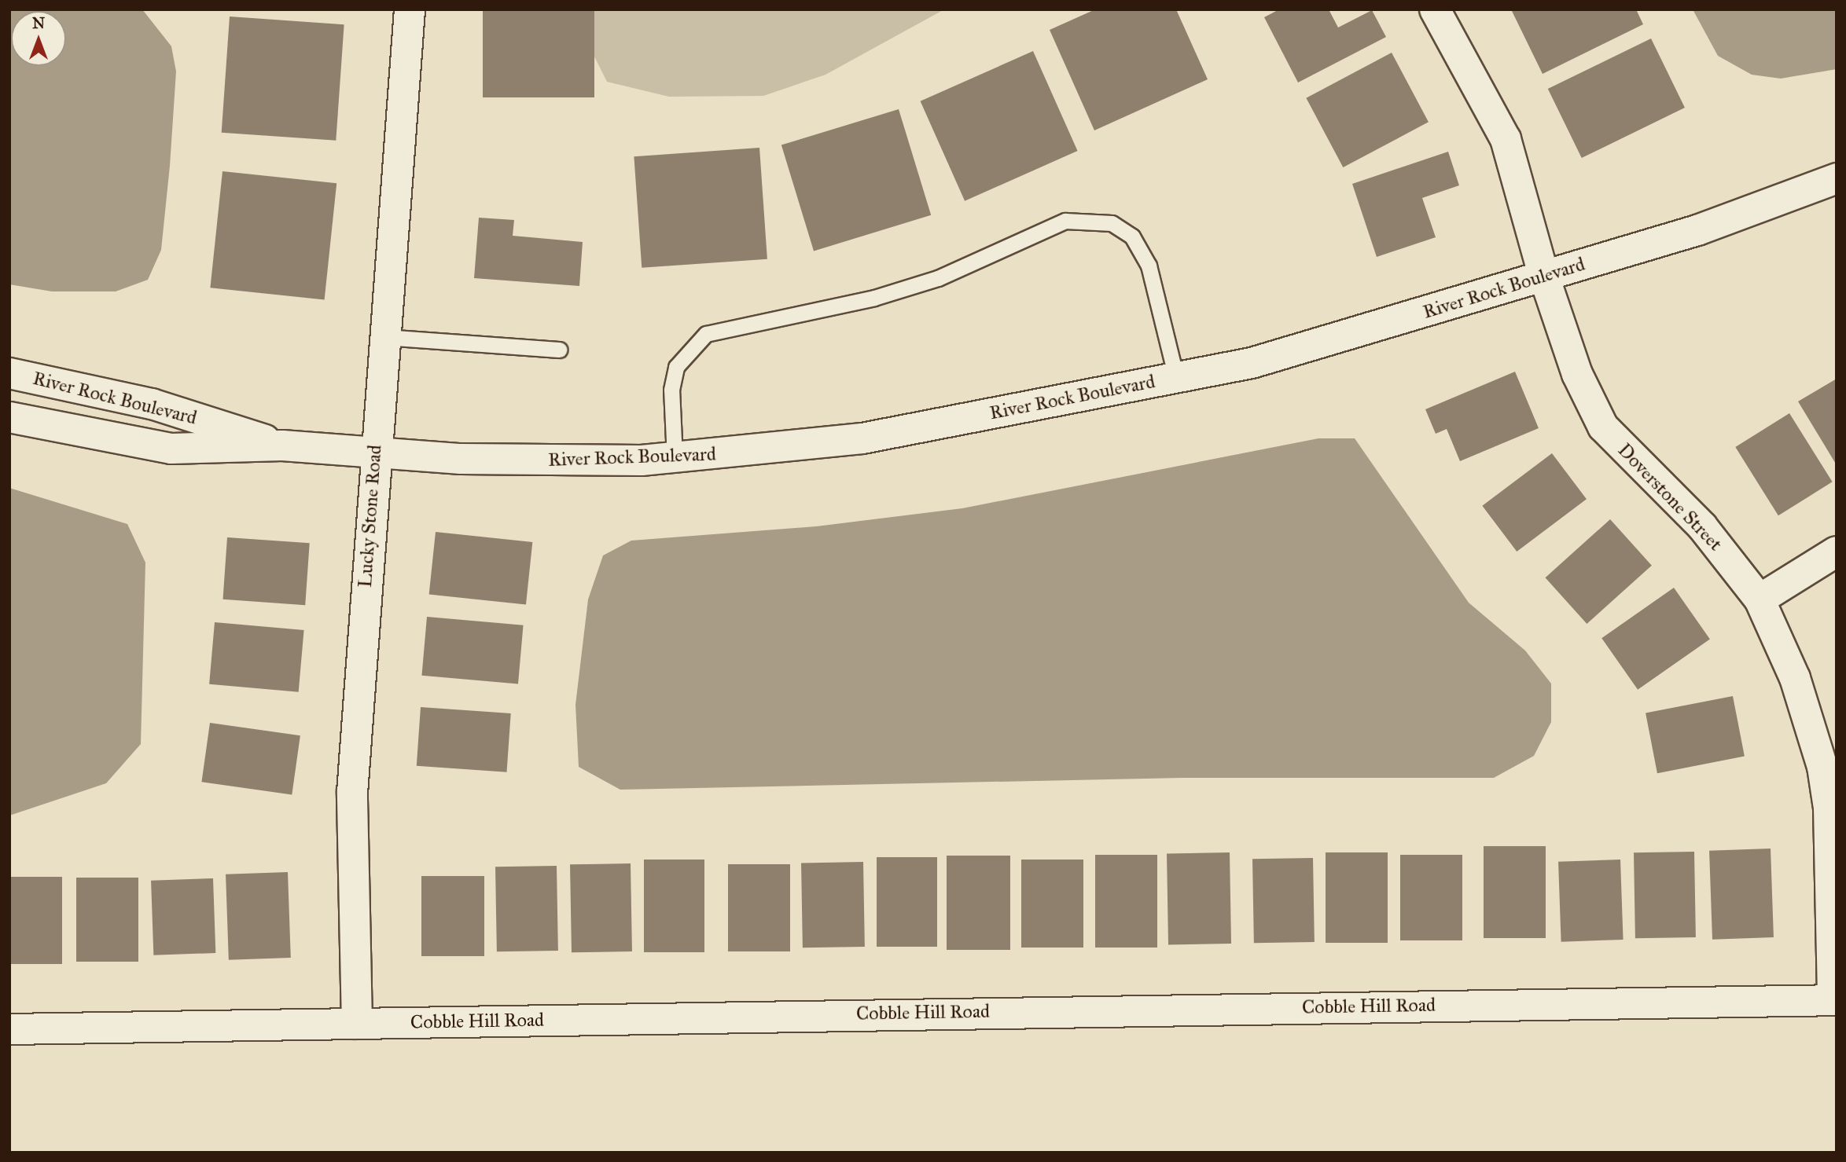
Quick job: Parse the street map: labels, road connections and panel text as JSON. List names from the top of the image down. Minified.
{"streets":{"street":["River Rock Boulevard","Doverstone Street","Lucky Stone Road","Cobble Hill Road"]},"crossings":[["River Rock Boulevard","Doverstone Street"],["River Rock Boulevard","Lucky Stone Road"],["Doverstone Street","Cobble Hill Road"],["Lucky Stone Road","Cobble Hill Road"]],"north":"top"}
